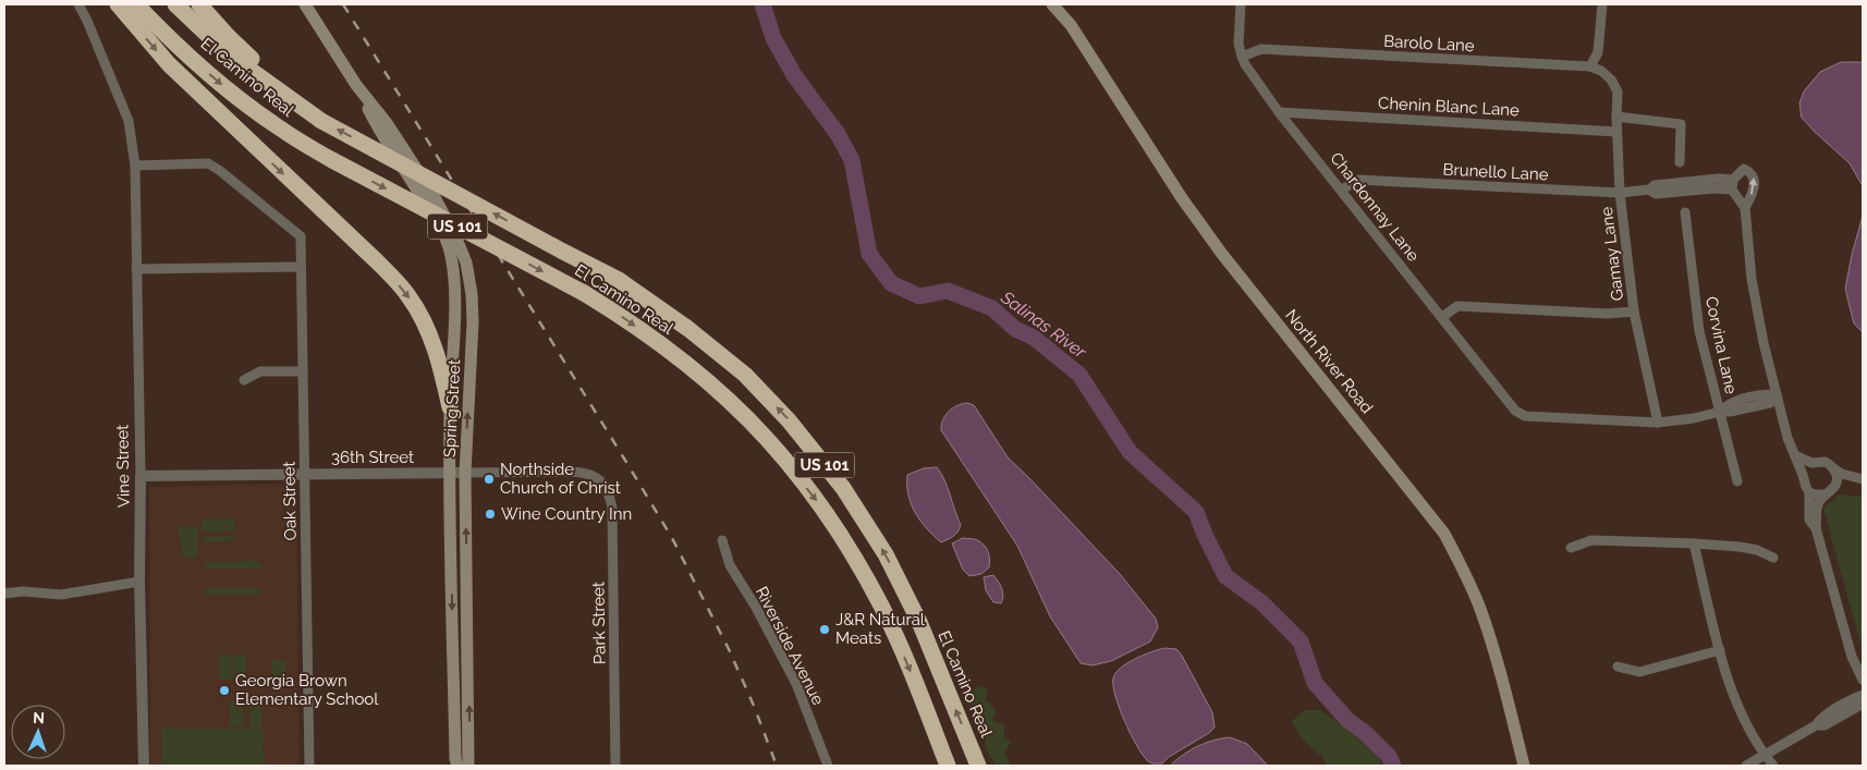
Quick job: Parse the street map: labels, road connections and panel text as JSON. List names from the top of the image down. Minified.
{"streets":{"highway":["El Camino Real","US 101"],"main road":["North River Road","Spring Street"],"street":["Barolo Lane","Chenin Blanc Lane","Brunello Lane","Chardonnay Lane","Gamay Lane","Corvina Lane","36th Street","Vine Street","Oak Street","Park Street","Riverside Avenue"]},"crossings":[["Barolo Lane","Chardonnay Lane"],["Barolo Lane","Gamay Lane"],["Chenin Blanc Lane","Chardonnay Lane"],["Chenin Blanc Lane","Gamay Lane"],["Brunello Lane","Chardonnay Lane"],["Brunello Lane","Gamay Lane"],["Chardonnay Lane","Gamay Lane"],["Spring Street","36th Street"],["36th Street","Vine Street"],["36th Street","Oak Street"],["36th Street","Park Street"],["Vine Street","Oak Street"]],"water":["Salinas River"],"places":["Northside Church of Christ","Wine Country Inn","J&R Natural Meats","Georgia Brown Elementary School"],"north":"top"}
